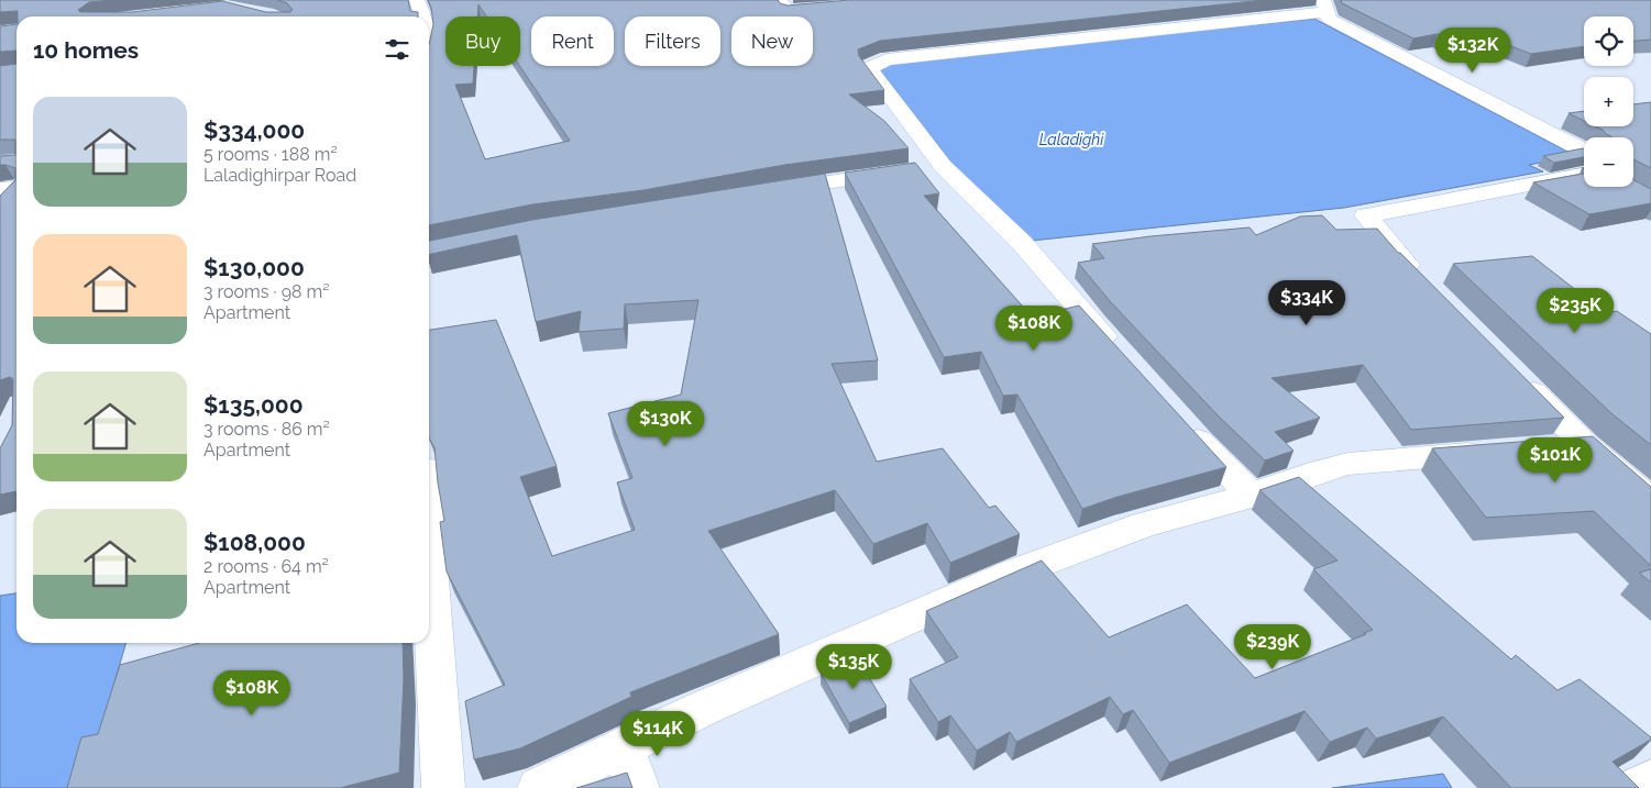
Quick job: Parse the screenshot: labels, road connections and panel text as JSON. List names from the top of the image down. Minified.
{"water":["Laladighi"],"page":{"map_buttons":["+","−"],"chip":["Buy","Rent","Filters","New"],"heading":"10 homes","price":["$132K","$334K","$235K","$108K","$130K","$101K","$239K","$135K","$108K","$114K"],"list":[{"name":"$334,000","note":"5 rooms · 188 m² · Laladighirpar Road"},{"name":"$130,000","note":"3 rooms · 98 m² · Apartment"},{"name":"$135,000","note":"3 rooms · 86 m² · Apartment"},{"name":"$108,000","note":"2 rooms · 64 m² · Apartment"}]}}
